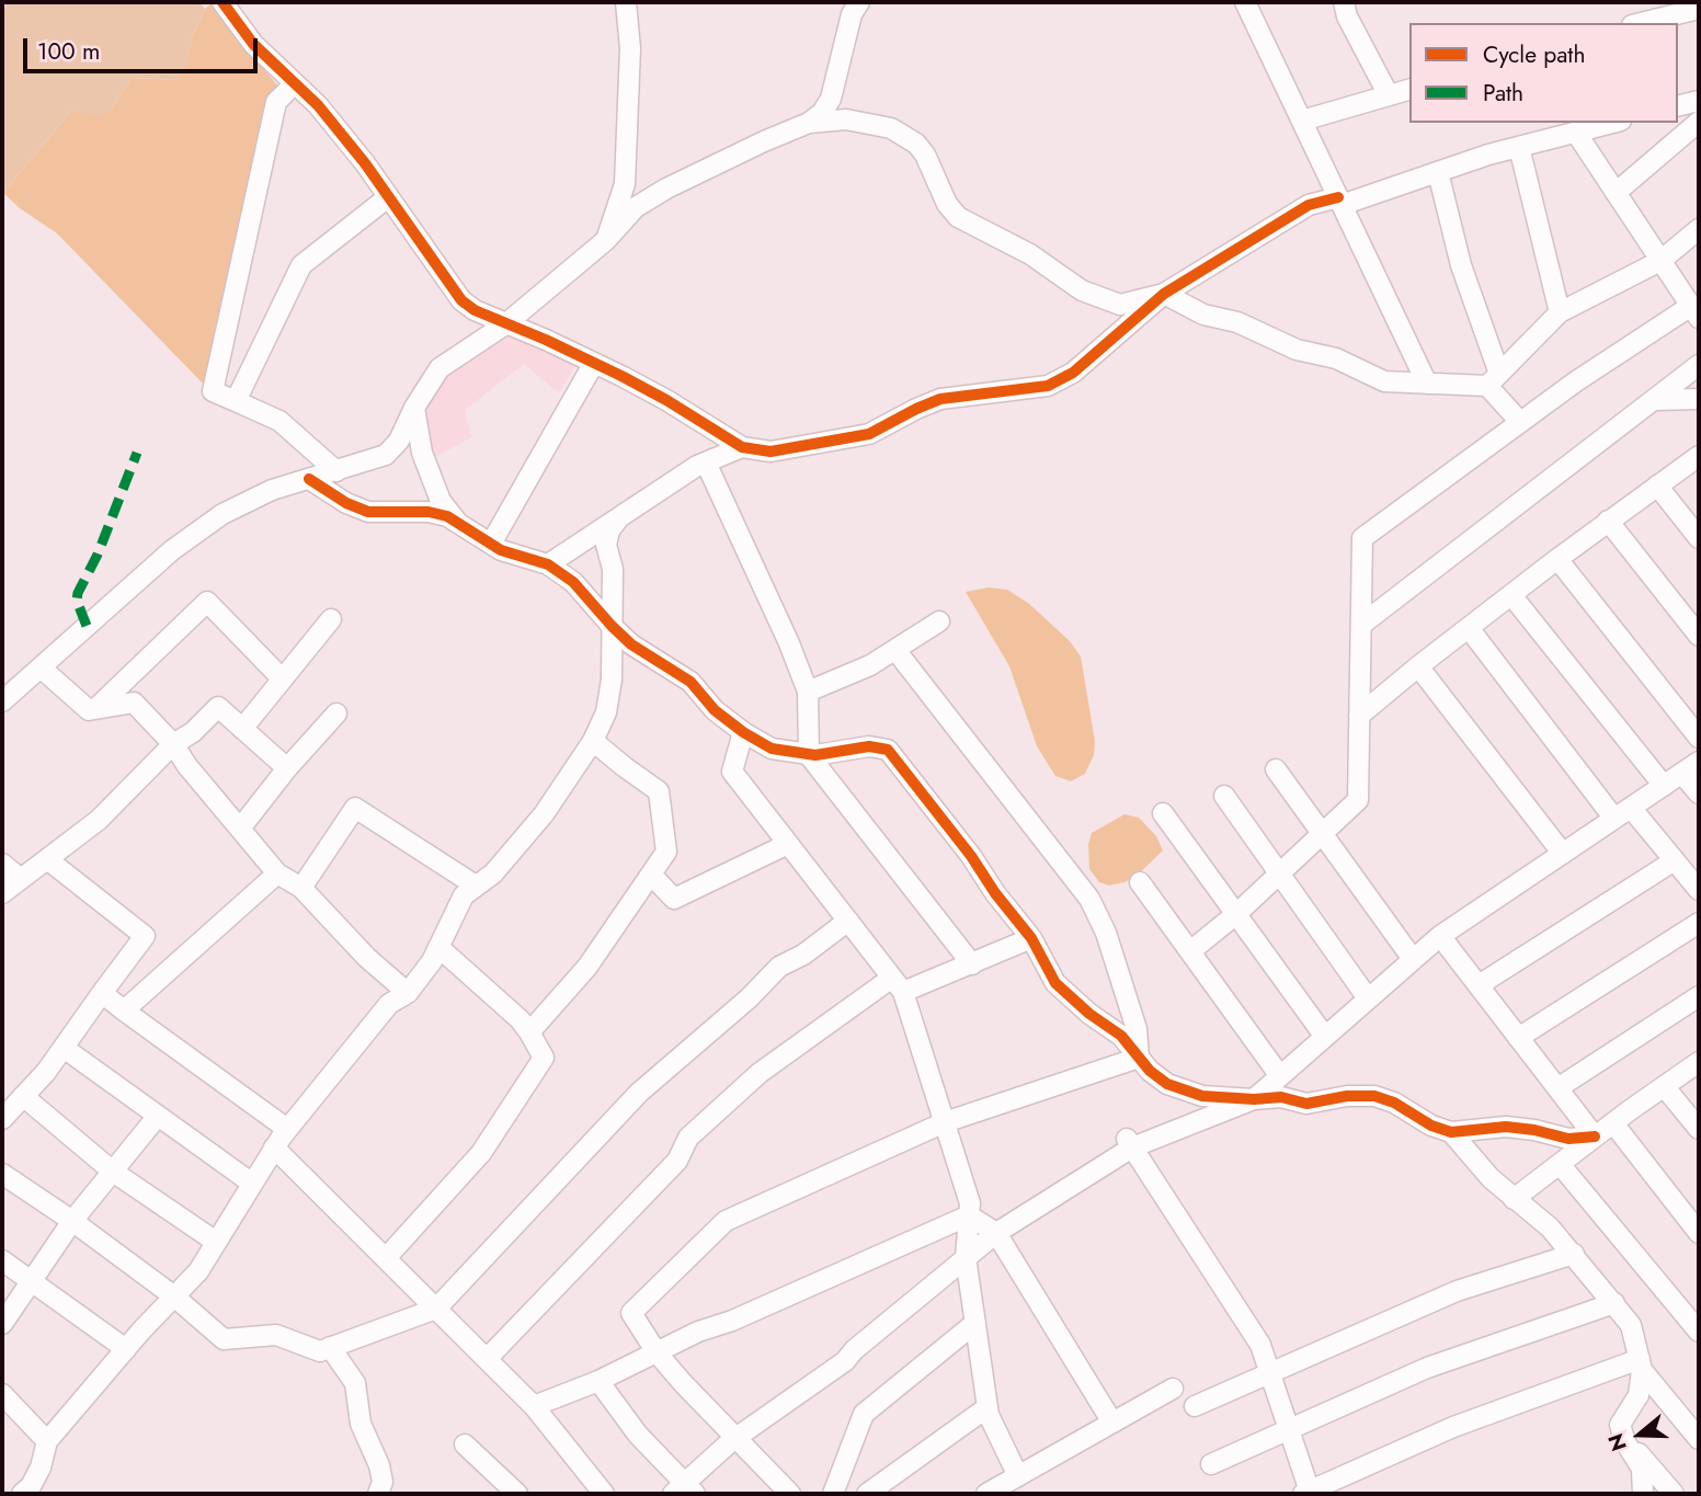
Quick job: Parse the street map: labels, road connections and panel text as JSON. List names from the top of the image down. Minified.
{"legend":["Cycle path","Path"],"scale_bar":"100 m","north":"left"}
